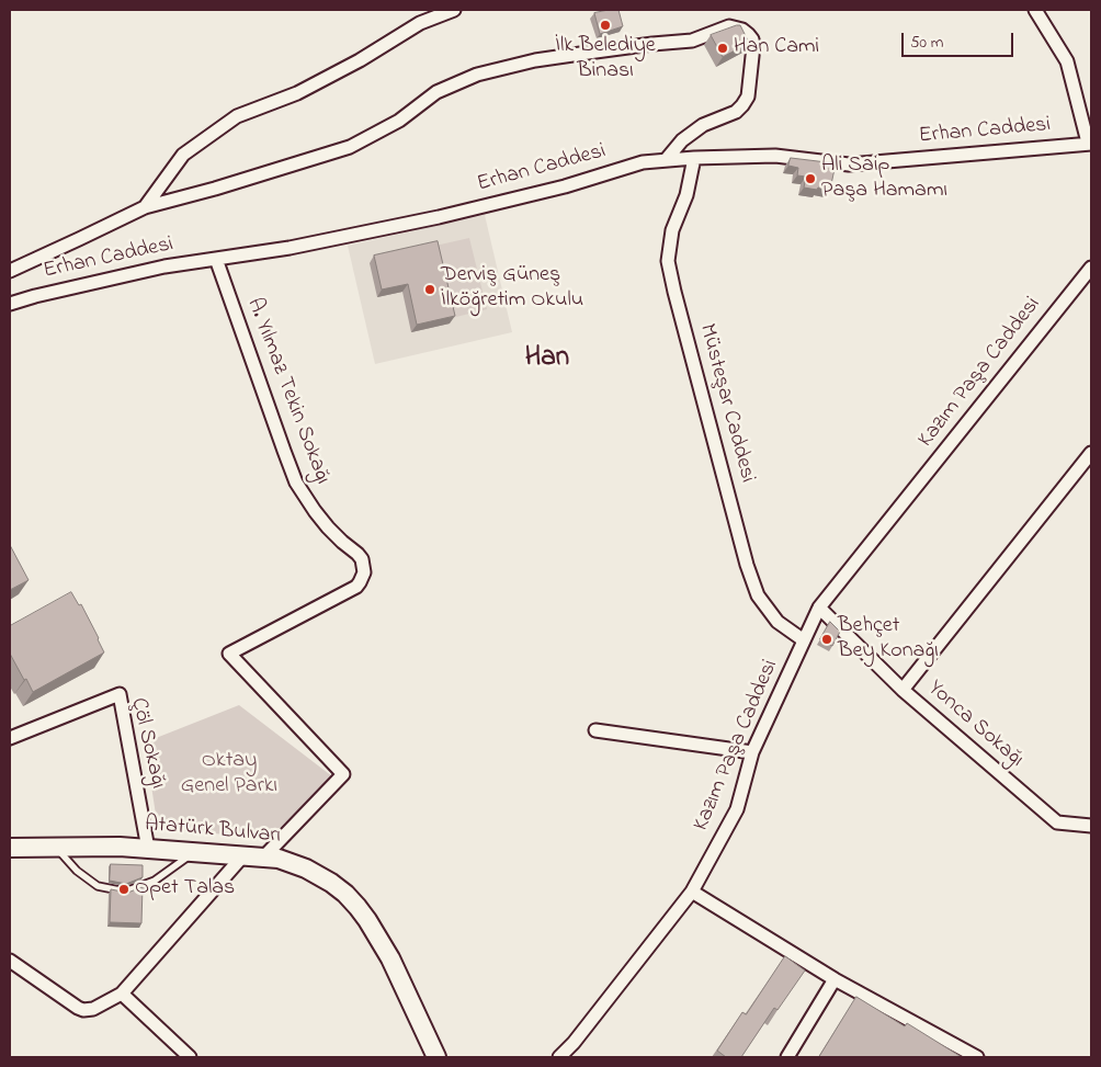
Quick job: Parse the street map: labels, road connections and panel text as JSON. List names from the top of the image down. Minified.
{"streets":{"main road":["Atatürk Bulvarı"],"street":["Erhan Caddesi","Kazım Paşa Caddesi","A. Yılmaz Tekin Sokağı","Müsteşar Caddesi","Yonca Sokağı","Çöl Sokağı"]},"crossings":[["Erhan Caddesi","A. Yılmaz Tekin Sokağı"],["Erhan Caddesi","Müsteşar Caddesi"],["Kazım Paşa Caddesi","Müsteşar Caddesi"],["Kazım Paşa Caddesi","Yonca Sokağı"],["A. Yılmaz Tekin Sokağı","Atatürk Bulvarı"],["Çöl Sokağı","Atatürk Bulvarı"]],"districts":["Han"],"parks":["Oktay Genel Parkı"],"places":["İlk Belediye Binası","Han Cami","Ali Saip Paşa Hamamı","Derviş Güneş İlköğretim Okulu","Behçet Bey Konağı","Opet Talas"],"scale_bar":"50 m"}
